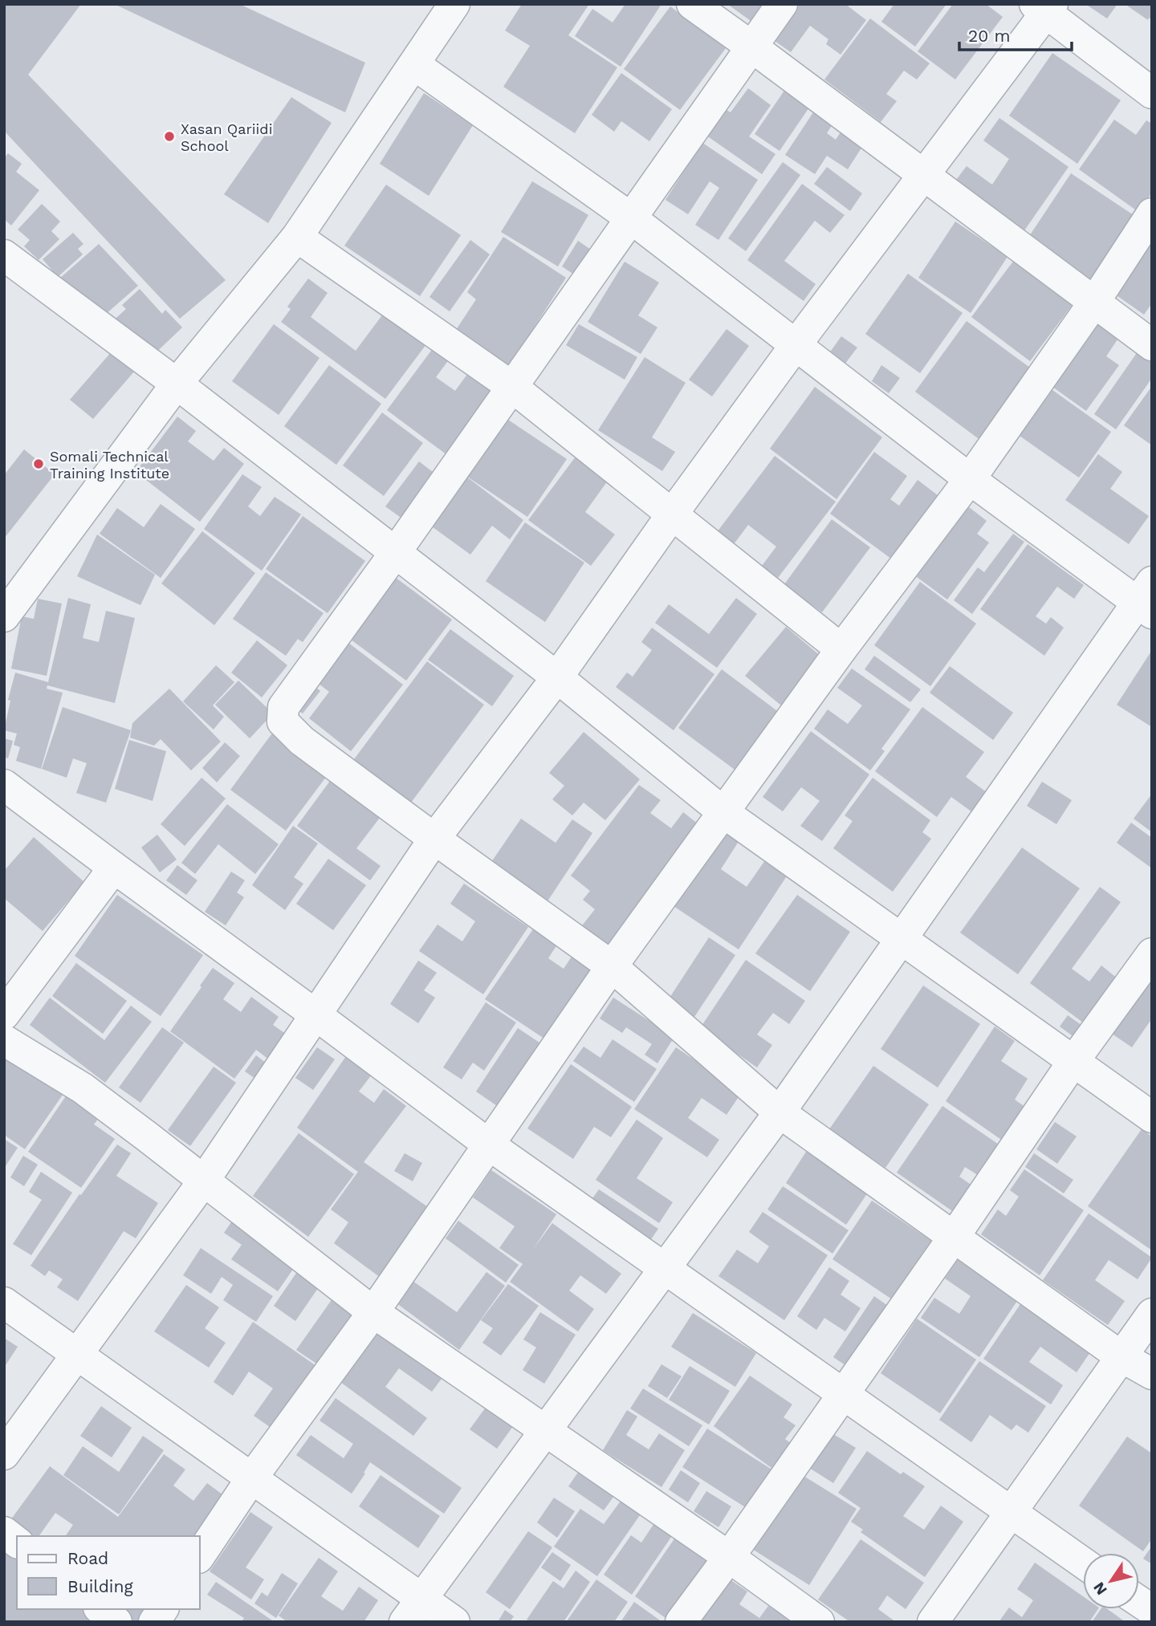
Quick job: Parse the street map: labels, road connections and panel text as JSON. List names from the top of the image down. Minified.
{"places":["Xasan Qariidi School","Somali Technical Training Institute"],"legend":["Road","Building"],"scale_bar":"20 m","north":"bottom left"}
